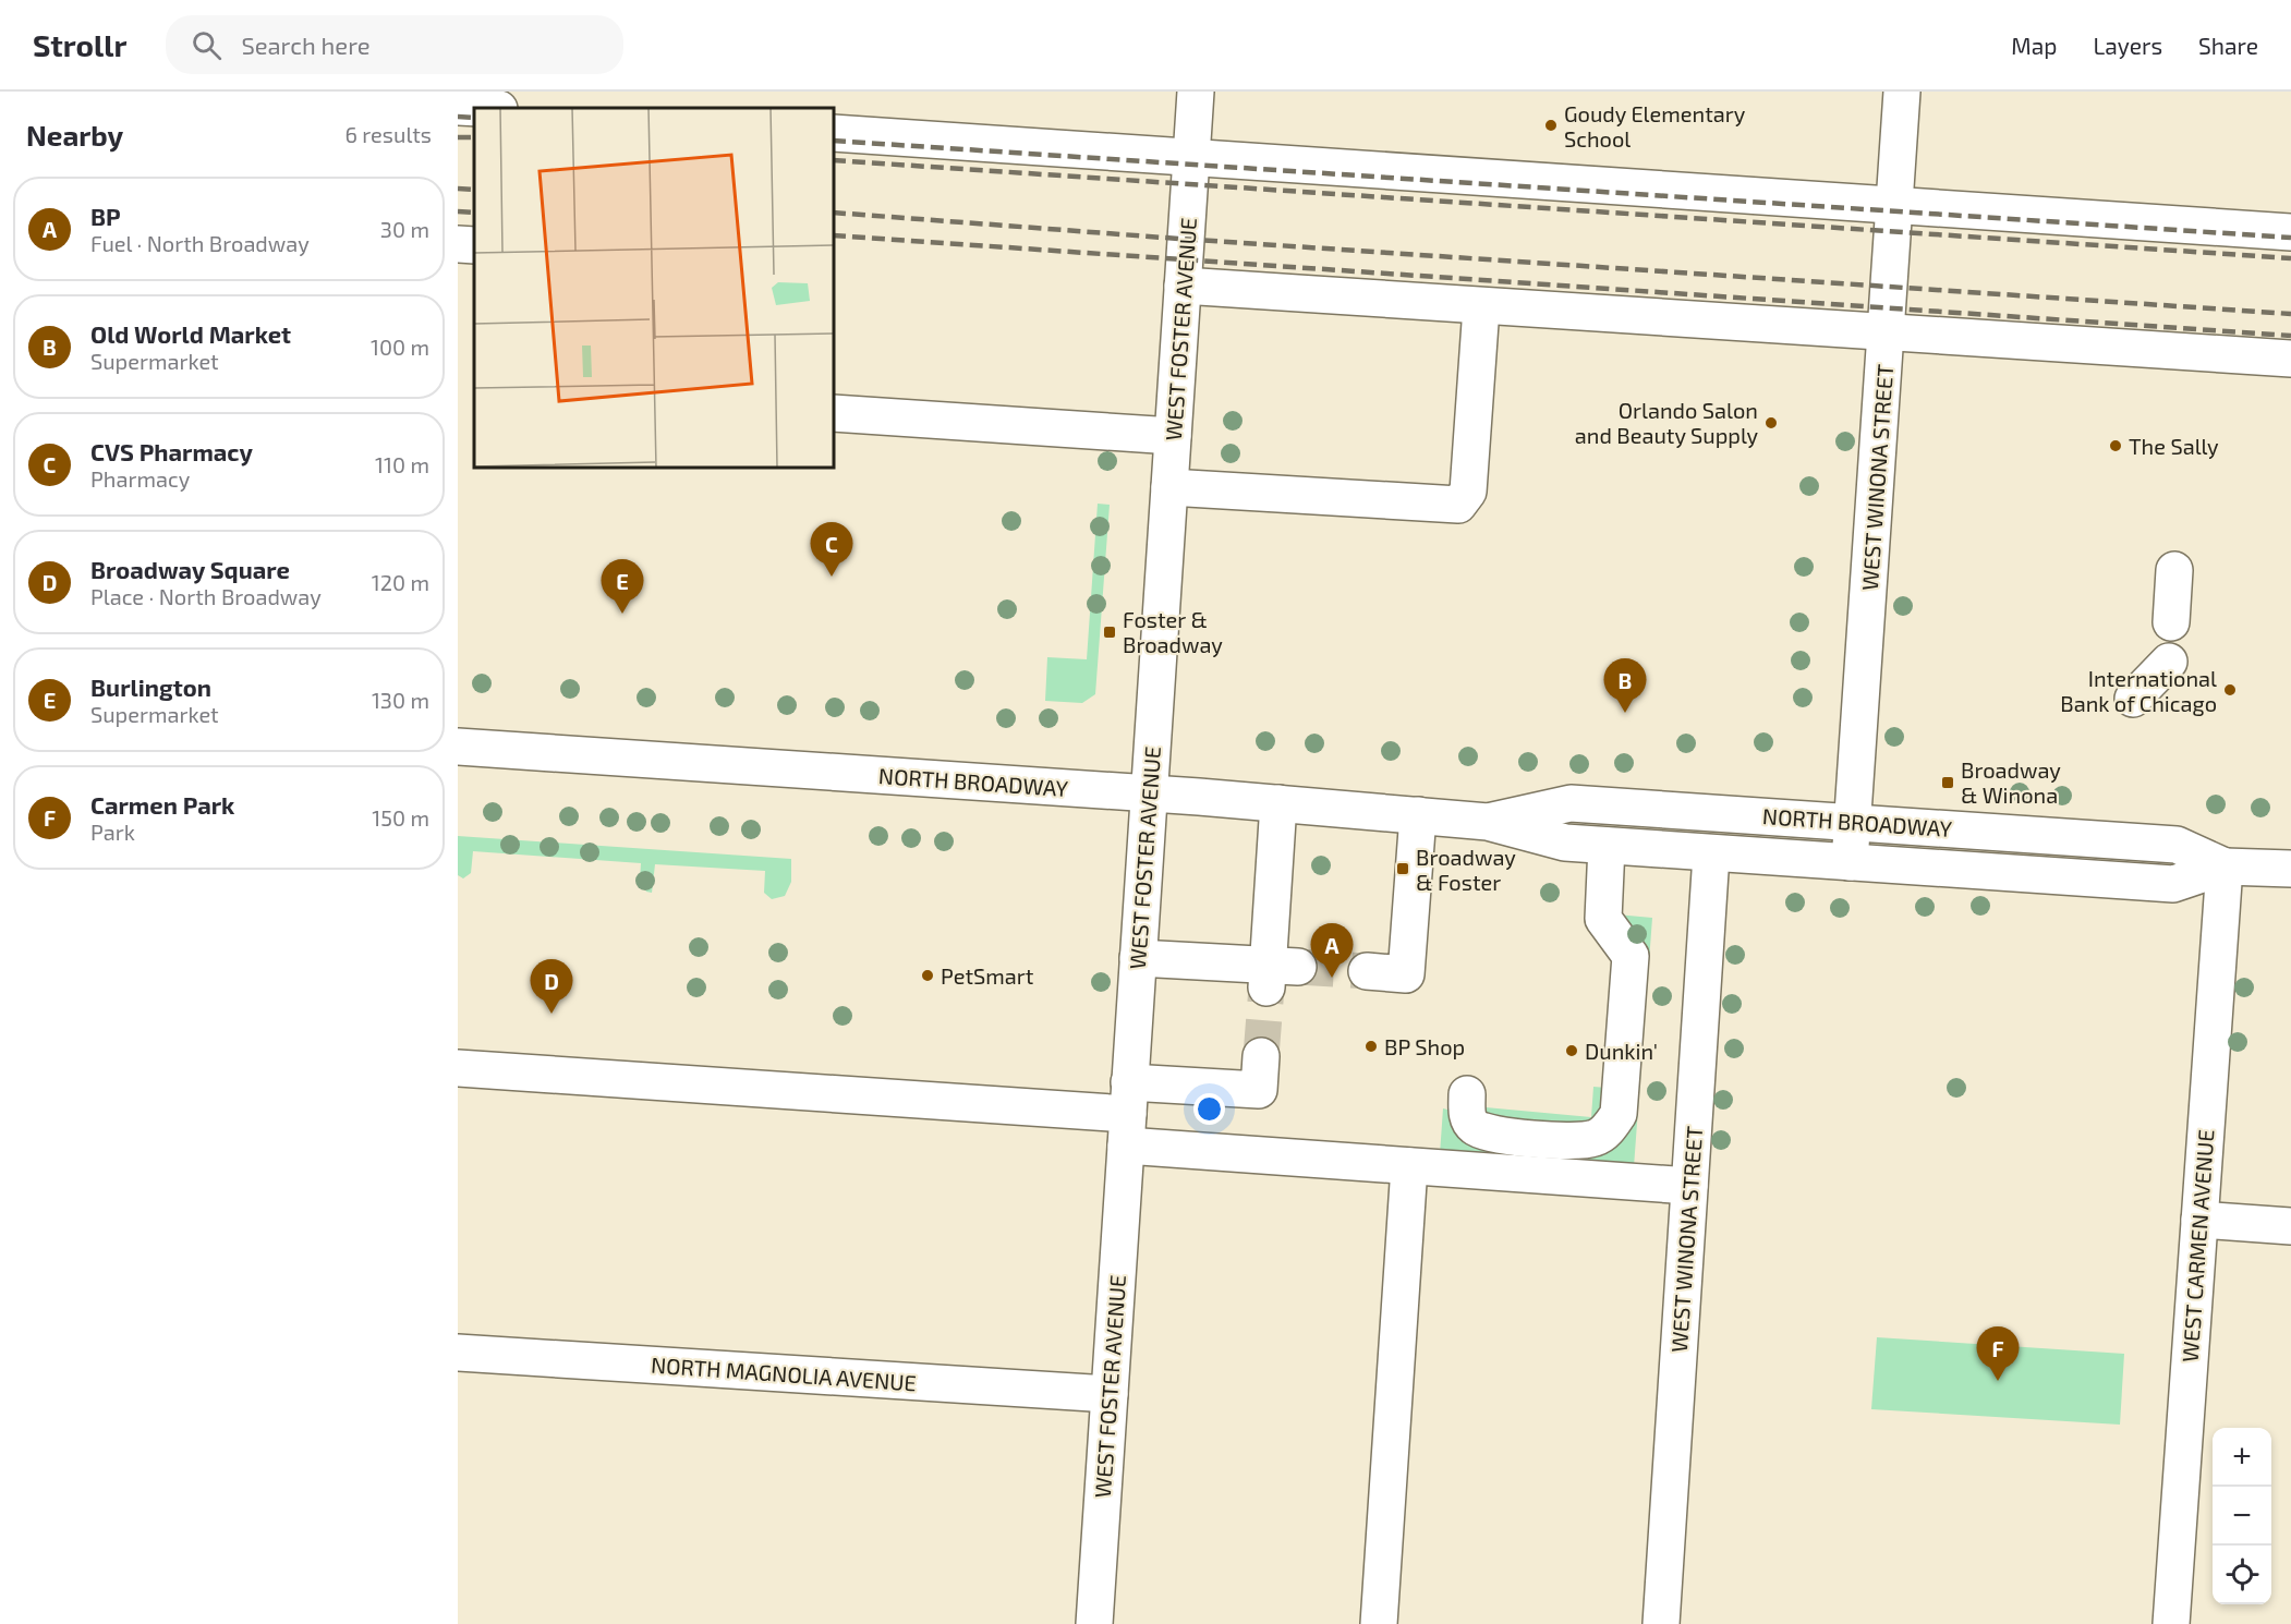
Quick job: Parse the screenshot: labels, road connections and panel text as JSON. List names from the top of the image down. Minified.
{"streets":{"main road":["WEST FOSTER AVENUE","WEST WINONA STREET","NORTH BROADWAY","WEST CARMEN AVENUE","NORTH MAGNOLIA AVENUE"]},"crossings":[["WEST FOSTER AVENUE","NORTH BROADWAY"],["WEST FOSTER AVENUE","NORTH MAGNOLIA AVENUE"],["WEST WINONA STREET","NORTH BROADWAY"],["NORTH BROADWAY","WEST CARMEN AVENUE"]],"places":{"other":["Goudy Elementary School","Orlando Salon and Beauty Supply","The Sally","International Bank of Chicago","PetSmart","BP Shop","Dunkin'"],"transit":["Foster & Broadway","Broadway & Winona","Broadway & Foster"]},"page":{"header":"Strollr","search":"Search here","nav":["Map","Layers","Share"],"heading":["Nearby","6 results"],"list":[{"mark":"A","name":"BP","note":"Fuel · North Broadway","value":"30 m"},{"mark":"B","name":"Old World Market","note":"Supermarket","value":"100 m"},{"mark":"C","name":"CVS Pharmacy","note":"Pharmacy","value":"110 m"},{"mark":"D","name":"Broadway Square","note":"Place · North Broadway","value":"120 m"},{"mark":"E","name":"Burlington","note":"Supermarket","value":"130 m"},{"mark":"F","name":"Carmen Park","note":"Park","value":"150 m"}],"pins":["C","E","B","A","D","F"],"map_buttons":["+","−"]}}
